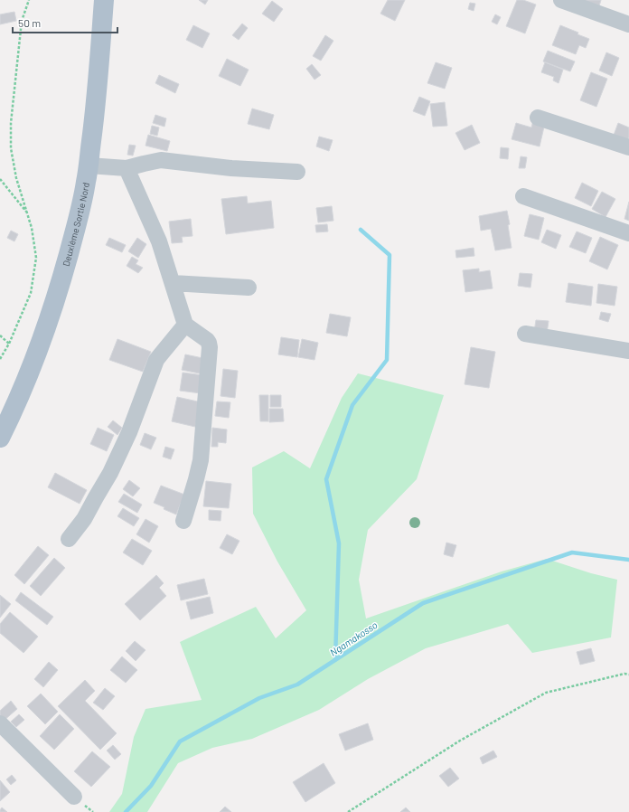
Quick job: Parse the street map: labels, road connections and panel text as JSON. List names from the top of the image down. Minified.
{"streets":{"main road":["Deuxième Sortie Nord"]},"water":["Ngamakosso"],"scale_bar":"50 m"}
